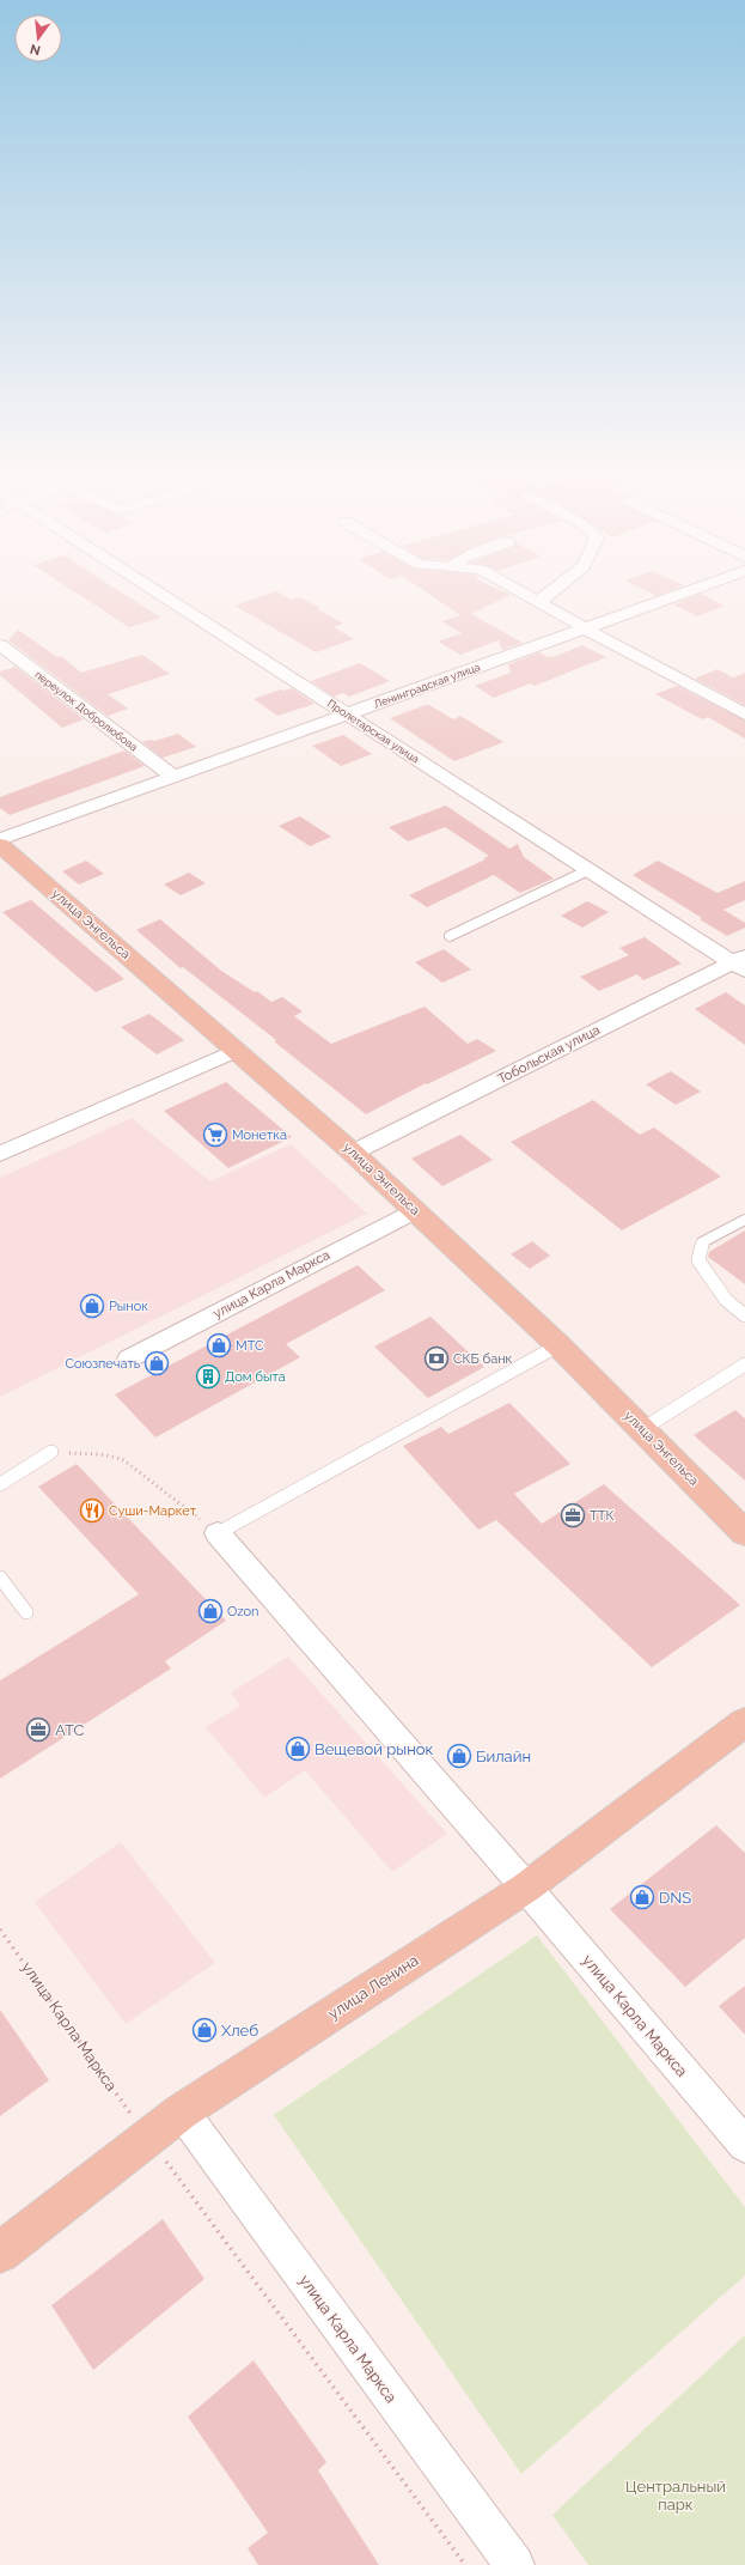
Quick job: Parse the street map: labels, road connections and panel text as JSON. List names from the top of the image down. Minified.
{"streets":{"main road":["улица Энгельса","улица Ленина"],"street":["Ленинградская улица","переулок Добролюбова","Пролетарская улица","Тобольская улица","улица Карла Маркса"]},"crossings":[["Ленинградская улица","переулок Добролюбова"],["Ленинградская улица","Пролетарская улица"],["Пролетарская улица","Тобольская улица"],["улица Энгельса","Тобольская улица"],["улица Энгельса","улица Карла Маркса"],["улица Карла Маркса","улица Ленина"]],"parks":["Центральный парк"],"places":{"supermarket":["Монетка"],"shop":["Рынок","МТС","Союзпечать","Ozon","Вещевой рынок","Билайн","DNS","Хлеб"],"bank":["СКБ банк"],"building":["Дом быта"],"restaurant":["Суши-Маркет"],"office":["ТТК","АТС"]},"north":"bottom"}
